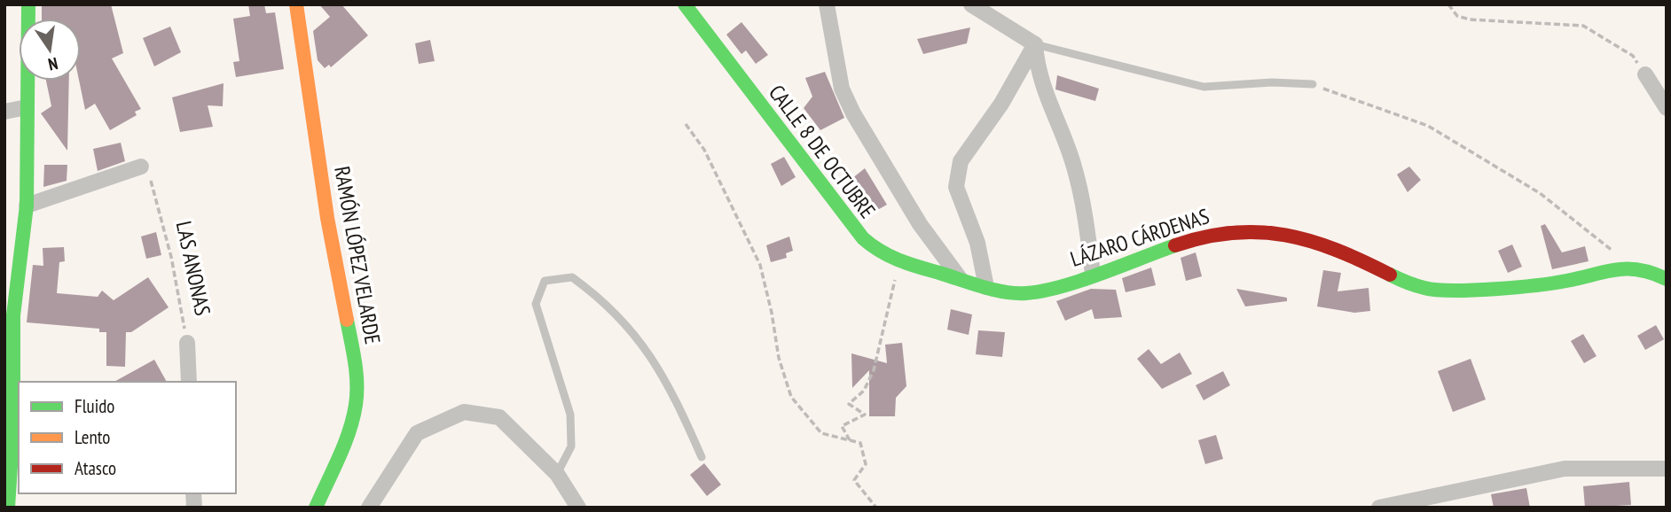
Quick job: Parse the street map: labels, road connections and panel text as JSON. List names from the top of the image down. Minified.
{"streets":{"street":["CALLE 8 DE OCTUBRE","LÁZARO CÁRDENAS","RAMÓN LÓPEZ VELARDE","LAS ANONAS"]},"crossings":[["CALLE 8 DE OCTUBRE","LÁZARO CÁRDENAS"]],"legend":["Fluido","Lento","Atasco"],"north":"bottom"}
